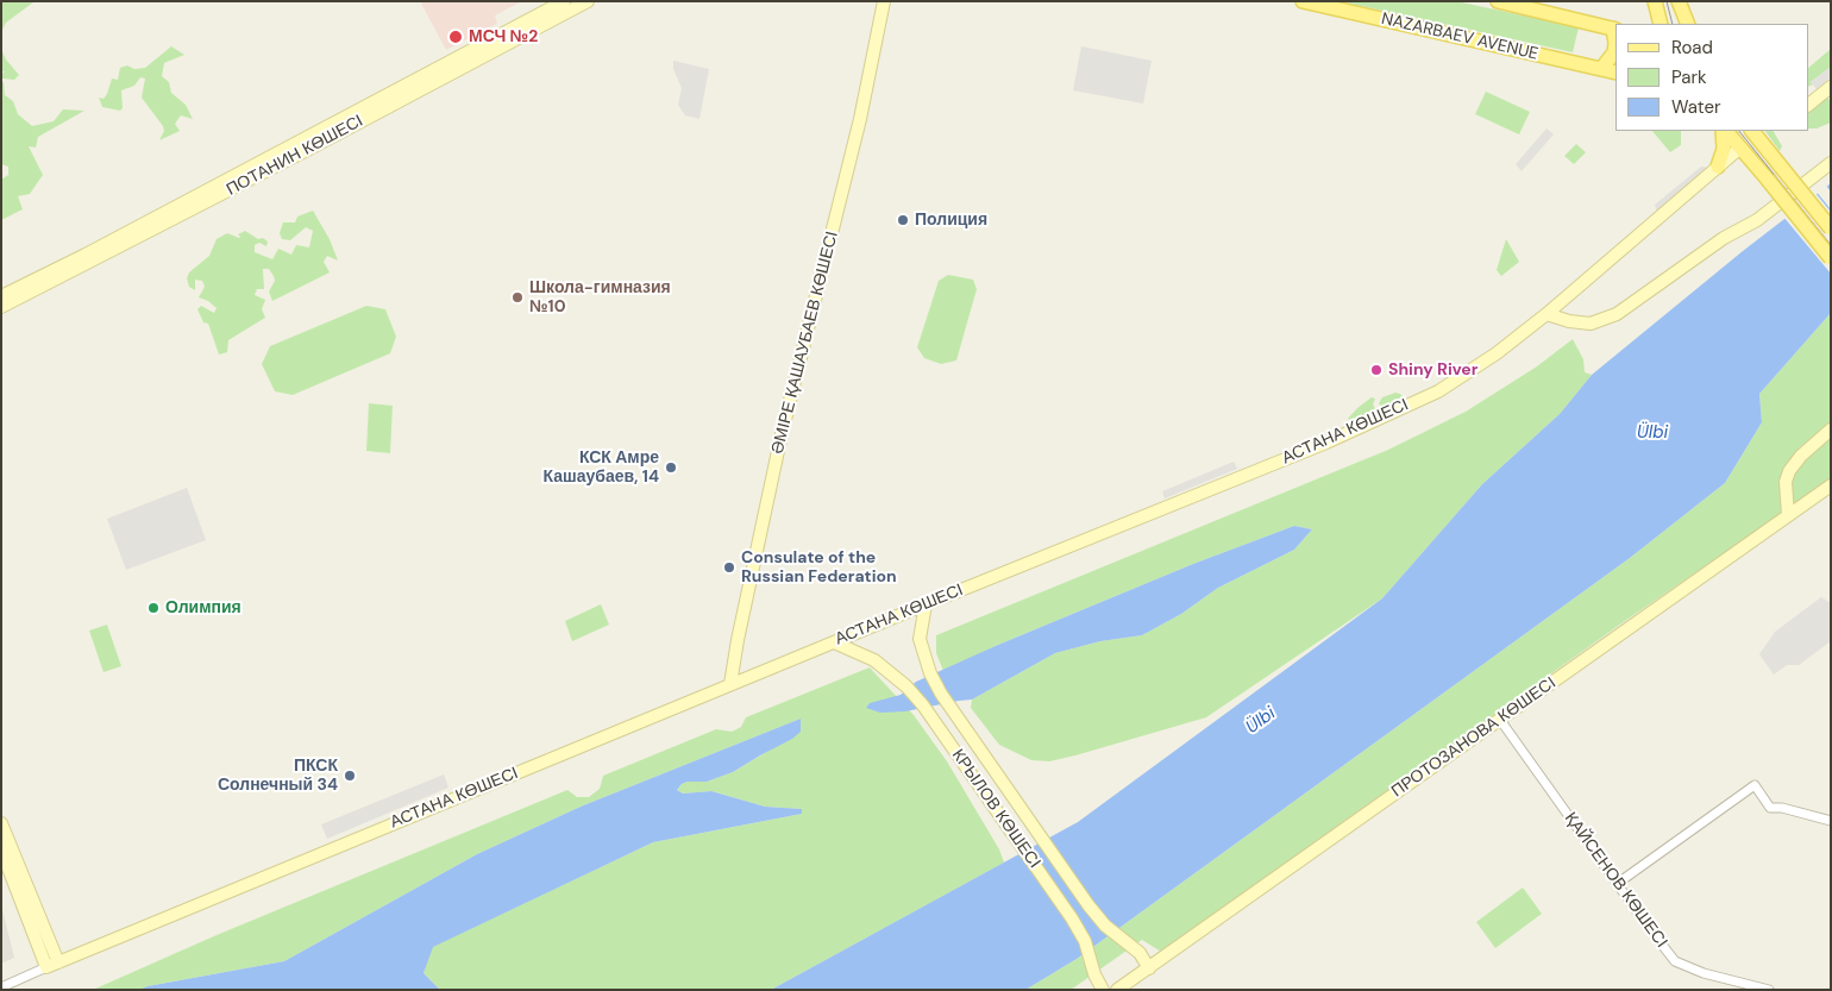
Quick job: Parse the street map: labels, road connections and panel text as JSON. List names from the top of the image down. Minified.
{"streets":{"main road":["NAZARBAEV AVENUE","ПОТАНИН КӨШЕСІ","ӘМІРЕ ҚАШАУБАЕВ КӨШЕСІ","АСТАНА КӨШЕСІ","ПРОТОЗАНОВА КӨШЕСІ","КРЫЛОВ КӨШЕСІ"],"street":["ҚАЙСЕНОВ КӨШЕСІ"]},"crossings":[["ӘМІРЕ ҚАШАУБАЕВ КӨШЕСІ","АСТАНА КӨШЕСІ"],["АСТАНА КӨШЕСІ","КРЫЛОВ КӨШЕСІ"],["ПРОТОЗАНОВА КӨШЕСІ","КРЫЛОВ КӨШЕСІ"],["ПРОТОЗАНОВА КӨШЕСІ","ҚАЙСЕНОВ КӨШЕСІ"]],"water":["Ülbi"],"places":["МСЧ №2","Полиция","Школа-гимназия №10","Shiny River","КСК Амре Кашаубаев, 14","Consulate of the Russian Federation","Олимпия","ПКСК Солнечный 34"],"legend":["Road","Park","Water"]}
